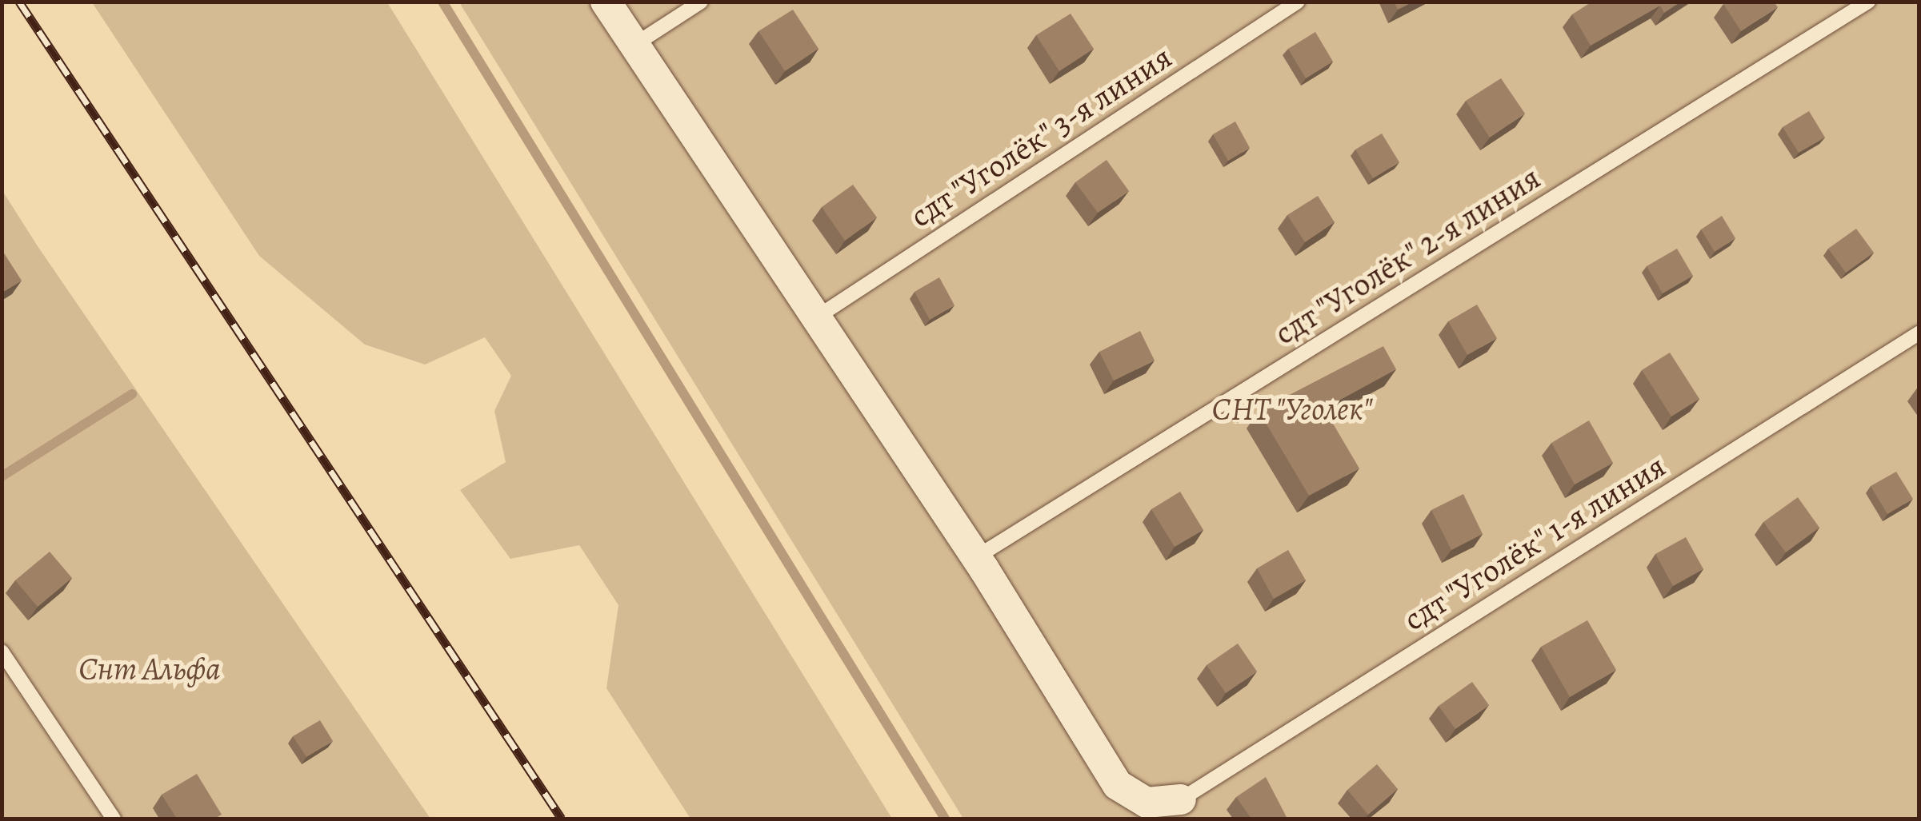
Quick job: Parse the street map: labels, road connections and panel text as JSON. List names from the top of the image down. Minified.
{"streets":{"lane":["сдт \"Уголёк\" 3-я линия","сдт \"Уголёк\" 2-я линия","сдт \"Уголёк\" 1-я линия"]},"parks":["СНТ \"Уголек\"","Снт Альфа"]}
